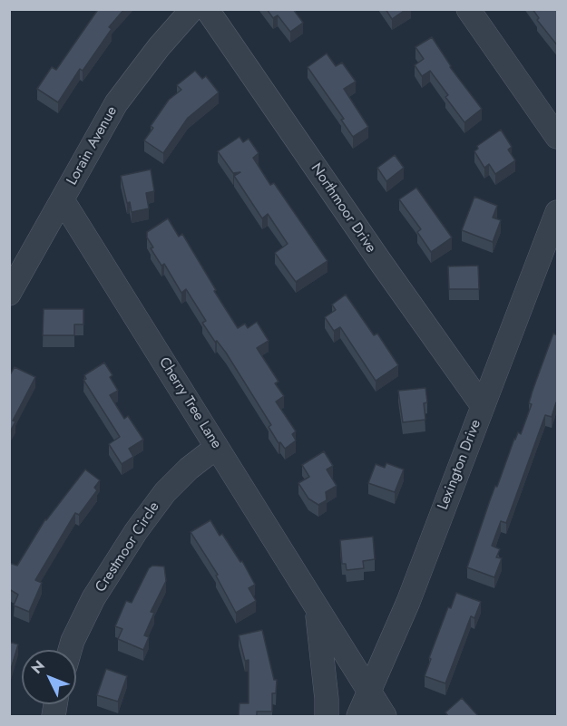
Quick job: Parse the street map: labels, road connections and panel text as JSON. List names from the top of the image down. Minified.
{"streets":{"street":["Lorain Avenue","Northmoor Drive","Cherry Tree Lane","Lexington Drive","Crestmoor Circle"]},"crossings":[["Lorain Avenue","Cherry Tree Lane"],["Northmoor Drive","Lexington Drive"],["Cherry Tree Lane","Lexington Drive"],["Cherry Tree Lane","Crestmoor Circle"]],"north":"top left"}
